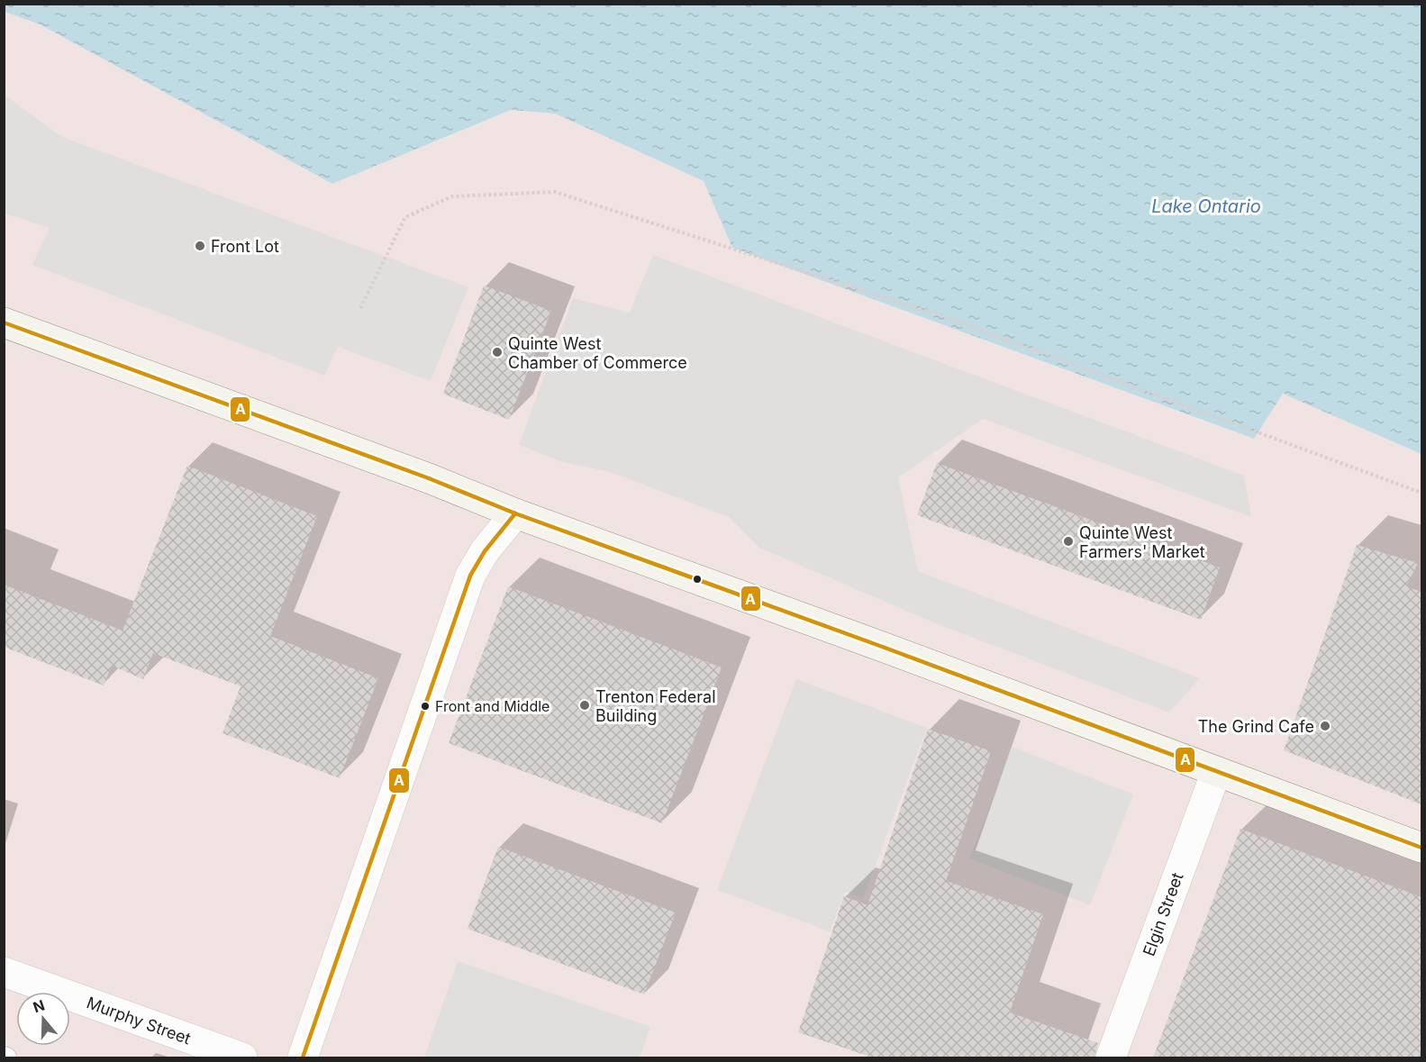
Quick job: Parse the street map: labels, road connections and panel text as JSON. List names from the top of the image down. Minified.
{"streets":{"street":["Elgin Street","Murphy Street"]},"water":["Lake Ontario"],"places":["Front Lot","Quinte West Chamber of Commerce","Quinte West Farmers' Market","Trenton Federal Building","Front and Middle","The Grind Cafe"],"lines":["transit line A"],"north":"top"}
